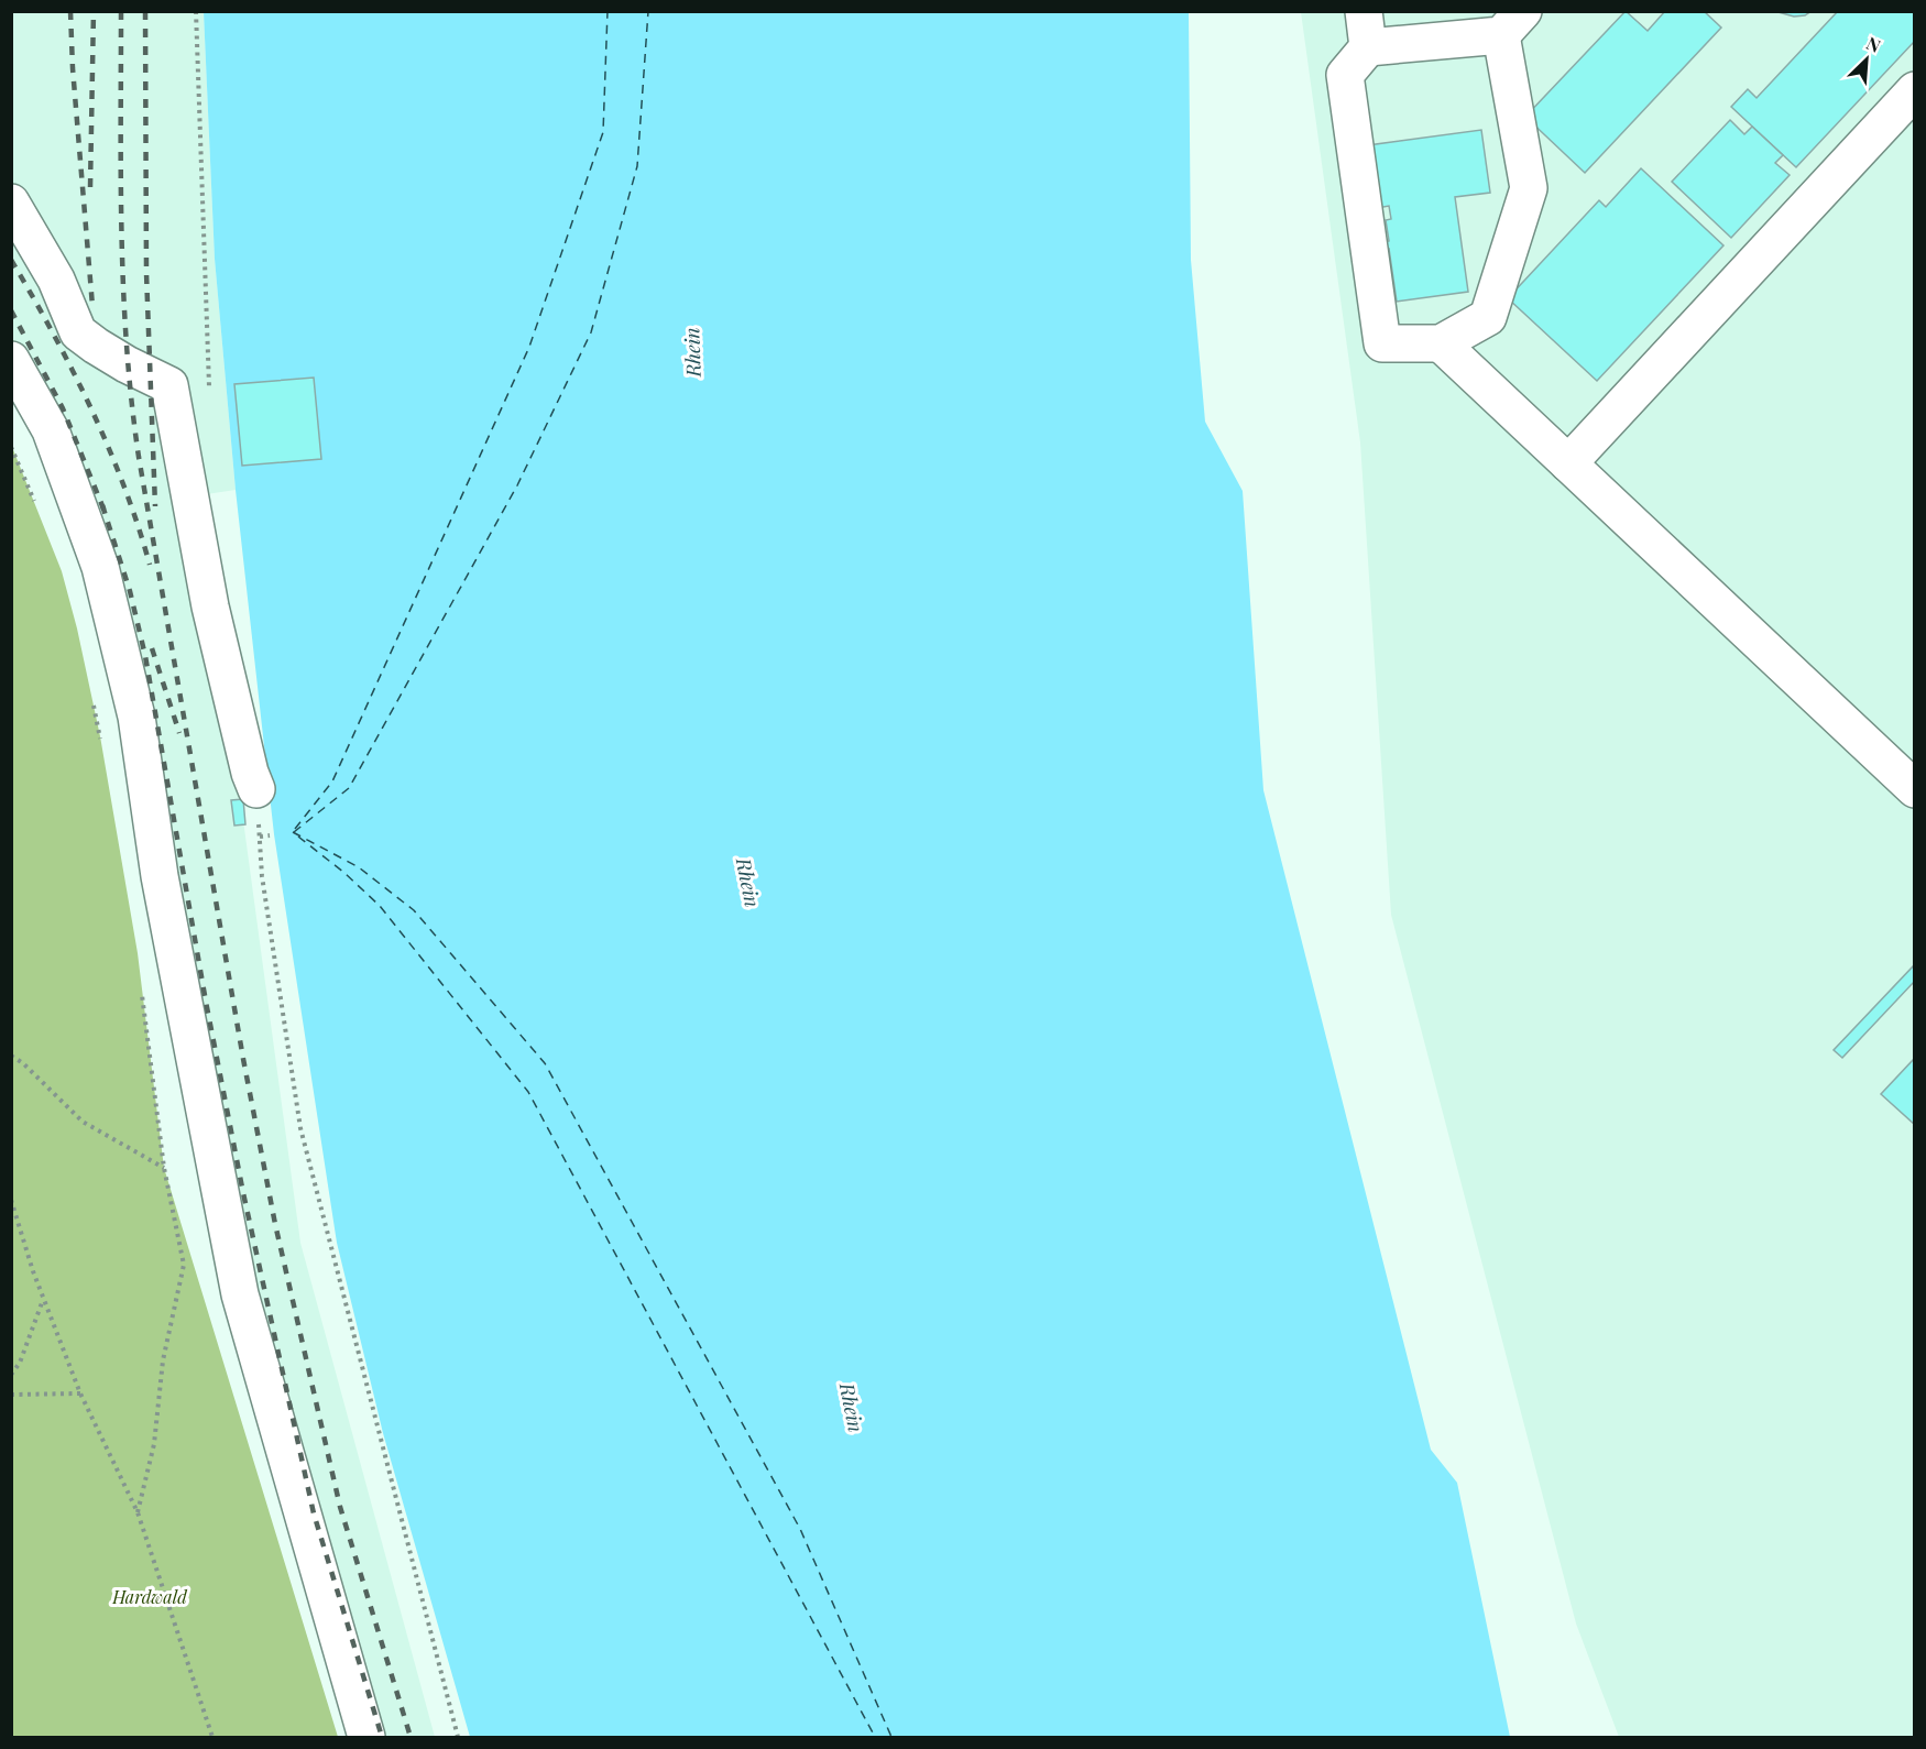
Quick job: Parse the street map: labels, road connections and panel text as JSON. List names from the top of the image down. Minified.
{"water":["Rhein"],"parks":["Hardwald"],"north":"top right"}
